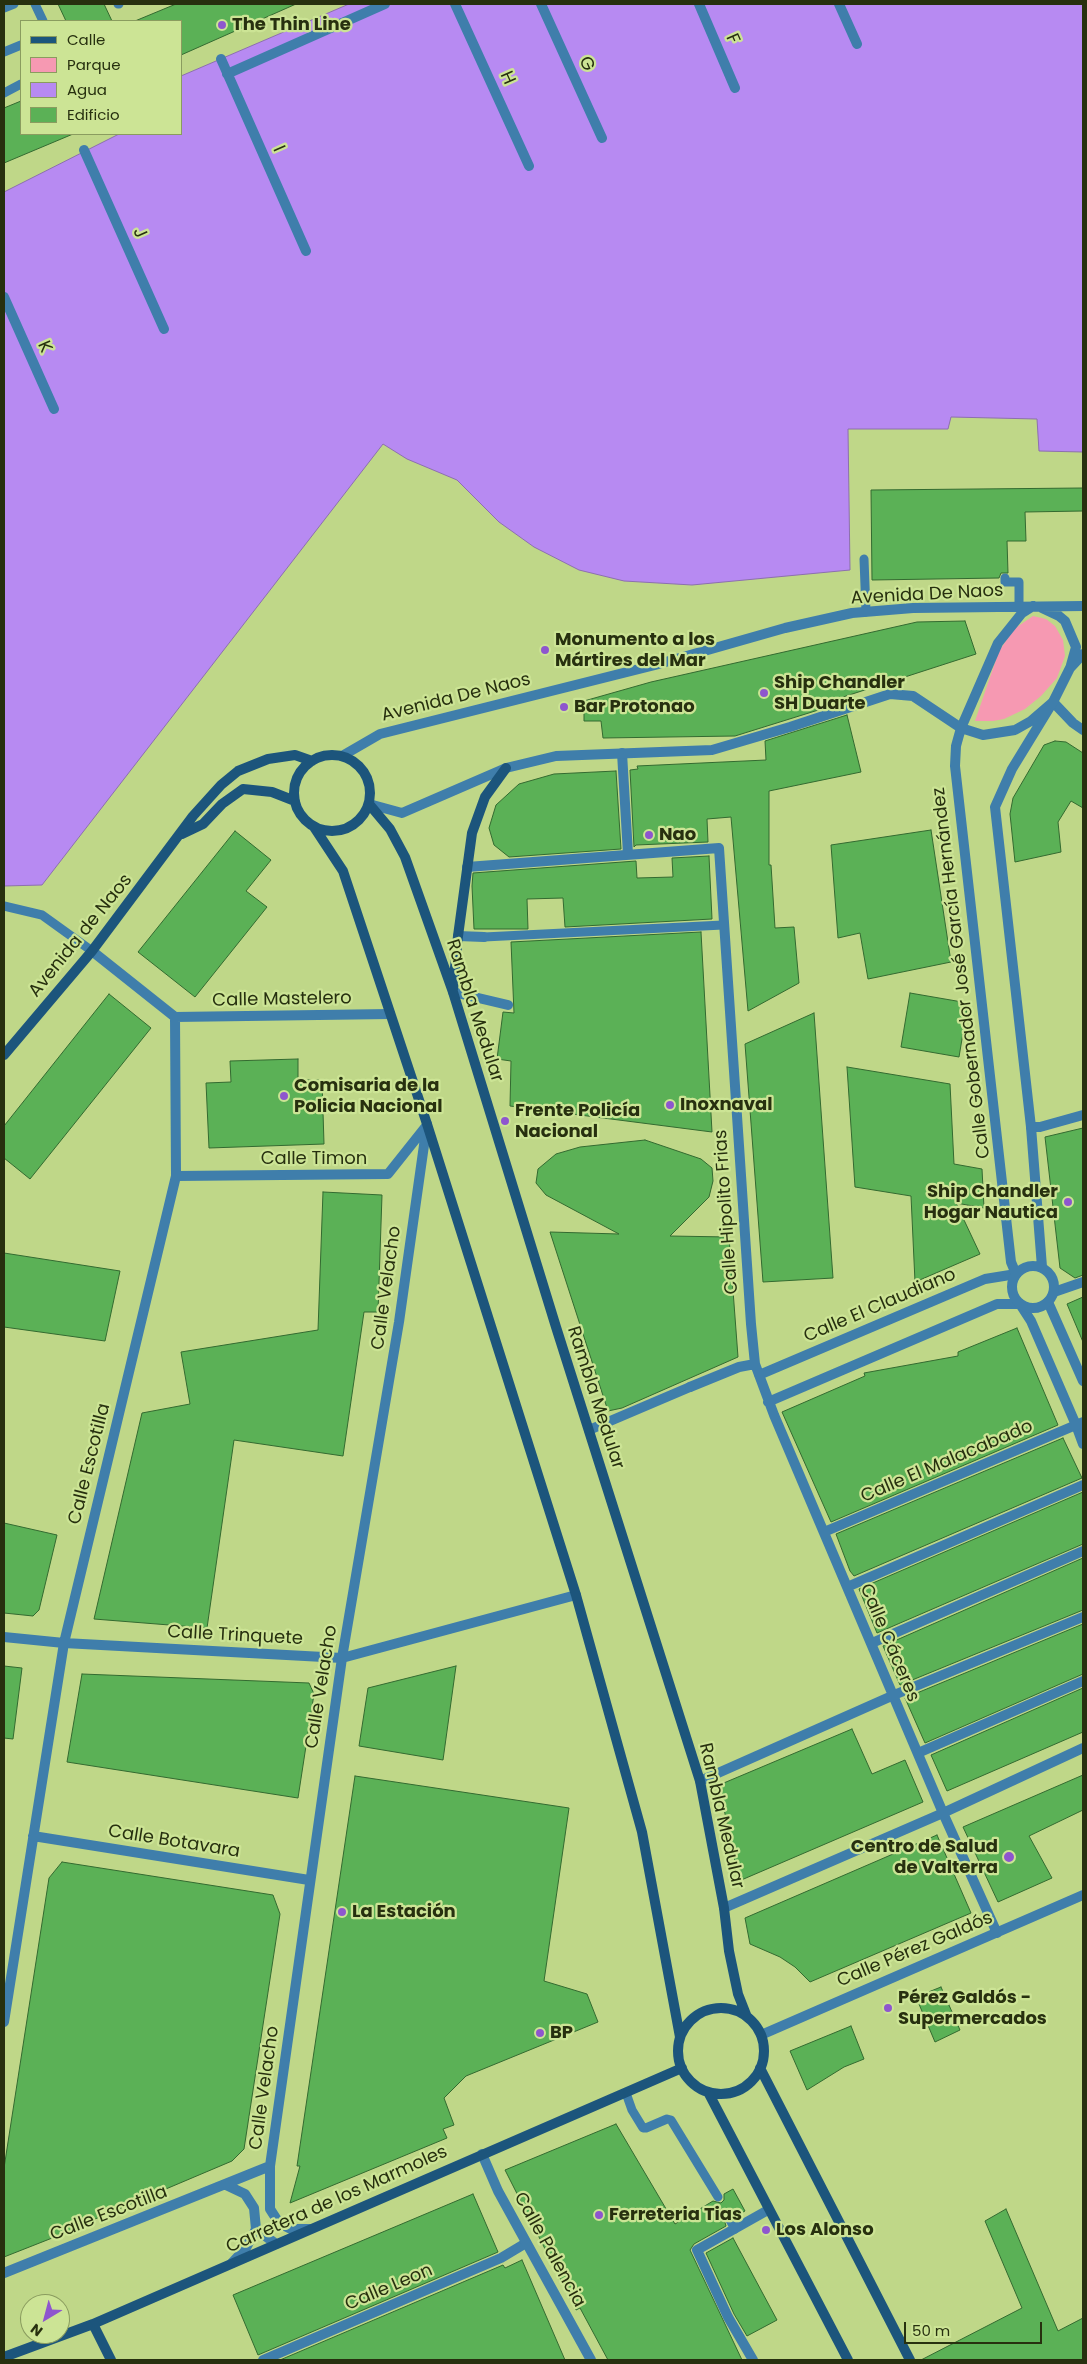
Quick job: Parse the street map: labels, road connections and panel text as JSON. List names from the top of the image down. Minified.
{"streets":{"main road":["Avenida de Naos","Rambla Medular","Carretera de los Marmoles"],"street":["F","G","H","I","J","K","Avenida De Naos","Calle Gobernador José García Hernández","Calle Mastelero","Calle Timon","Calle Hipolito Frias","Calle Velacho","Calle El Claudiano","Calle El Malacabado","Calle Escotilla","Calle Trinquete","Calle Cáceres","Calle Botavara","Calle Pérez Galdós","Calle Palencia","Calle Leon"]},"crossings":[["Avenida De Naos","Avenida de Naos"],["Avenida De Naos","Calle Gobernador José García Hernández"],["Avenida De Naos","Rambla Medular"],["Avenida de Naos","Rambla Medular"],["Calle Gobernador José García Hernández","Calle El Claudiano"],["Calle Mastelero","Calle Escotilla"],["Rambla Medular","Calle Pérez Galdós"],["Rambla Medular","Carretera de los Marmoles"],["Calle Timon","Calle Velacho"],["Calle Timon","Calle Escotilla"],["Calle Hipolito Frias","Calle Cáceres"],["Calle Velacho","Calle Escotilla"],["Calle Velacho","Calle Trinquete"],["Calle Velacho","Calle Botavara"],["Calle Velacho","Carretera de los Marmoles"],["Calle El Claudiano","Calle Cáceres"],["Calle El Malacabado","Calle Cáceres"],["Calle Escotilla","Calle Trinquete"],["Calle Escotilla","Calle Botavara"],["Calle Cáceres","Calle Pérez Galdós"],["Calle Pérez Galdós","Carretera de los Marmoles"],["Carretera de los Marmoles","Calle Palencia"],["Calle Palencia","Calle Leon"]],"places":["The Thin Line","Monumento a los Mártires del Mar","Ship Chandler SH Duarte","Bar Protonao","Nao","Comisaria de la Policia Nacional","Inoxnaval","Frente Policía Nacional","Ship Chandler Hogar Nautica","Centro de Salud de Valterra","La Estación","Pérez Galdós - Supermercados","BP","Ferreteria Tias","Los Alonso"],"legend":["Calle","Parque","Agua","Edificio"],"scale_bar":"50 m","north":"bottom left"}
